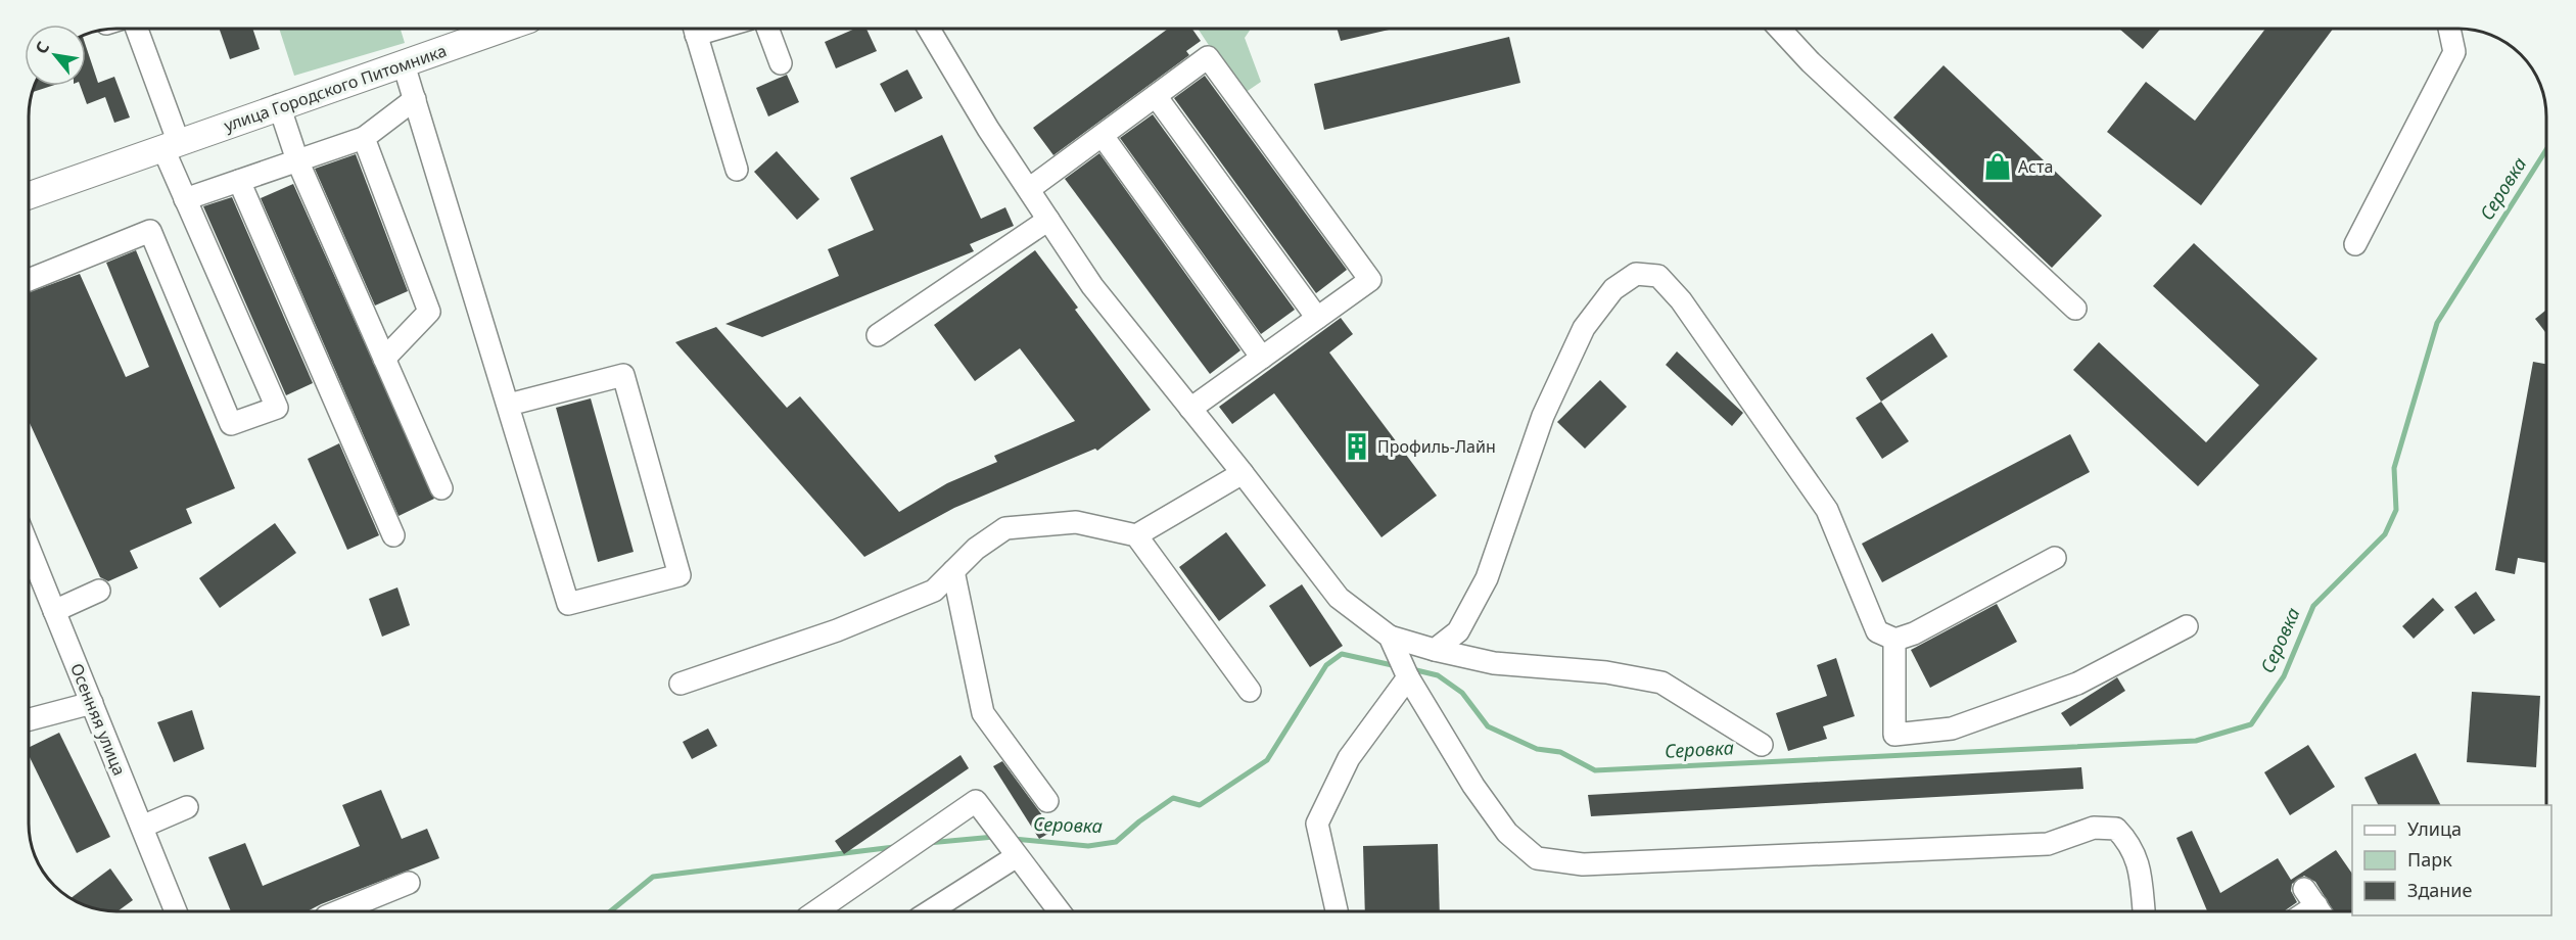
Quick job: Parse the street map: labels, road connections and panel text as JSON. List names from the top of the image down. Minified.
{"streets":{"main road":["улица Городского Питомника"],"street":["Осенняя улица"]},"water":["Серовка"],"places":{"shop":["Аста"],"building":["Профиль-Лайн"]},"legend":["Улица","Парк","Здание"],"north":"top left"}
